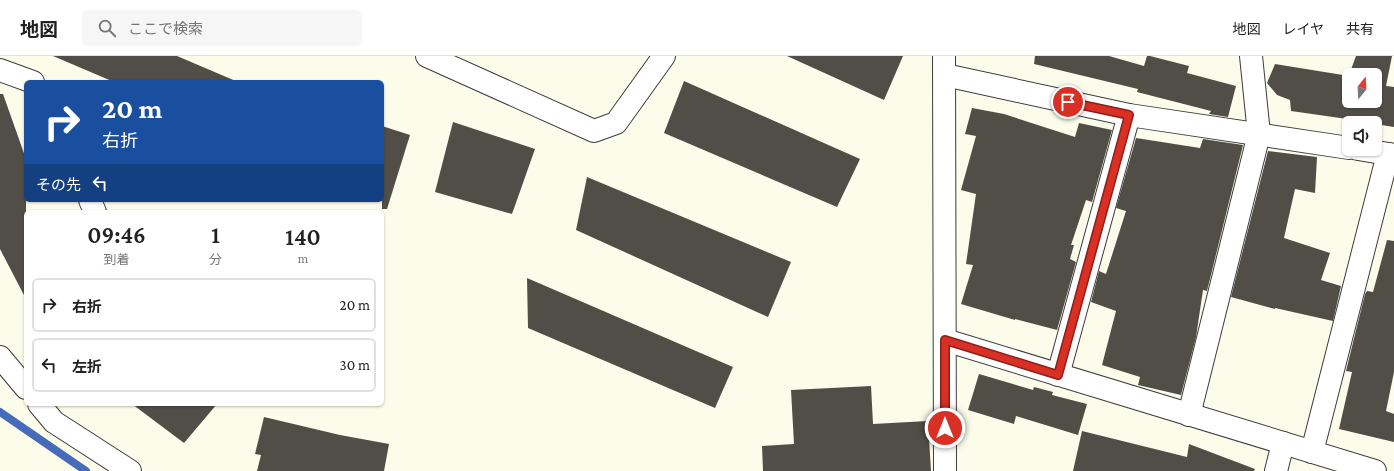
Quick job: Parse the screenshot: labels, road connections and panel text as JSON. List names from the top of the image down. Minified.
{"north":"top","page":{"header":"地図","search":"ここで検索","nav":["地図","レイヤ","共有"],"turn":["20 m","右折"],"then":"その先","eta":["09:46","到着","1","分","140","m"],"list":[{"name":"右折","value":"20 m"},{"name":"左折","value":"30 m"}]}}
